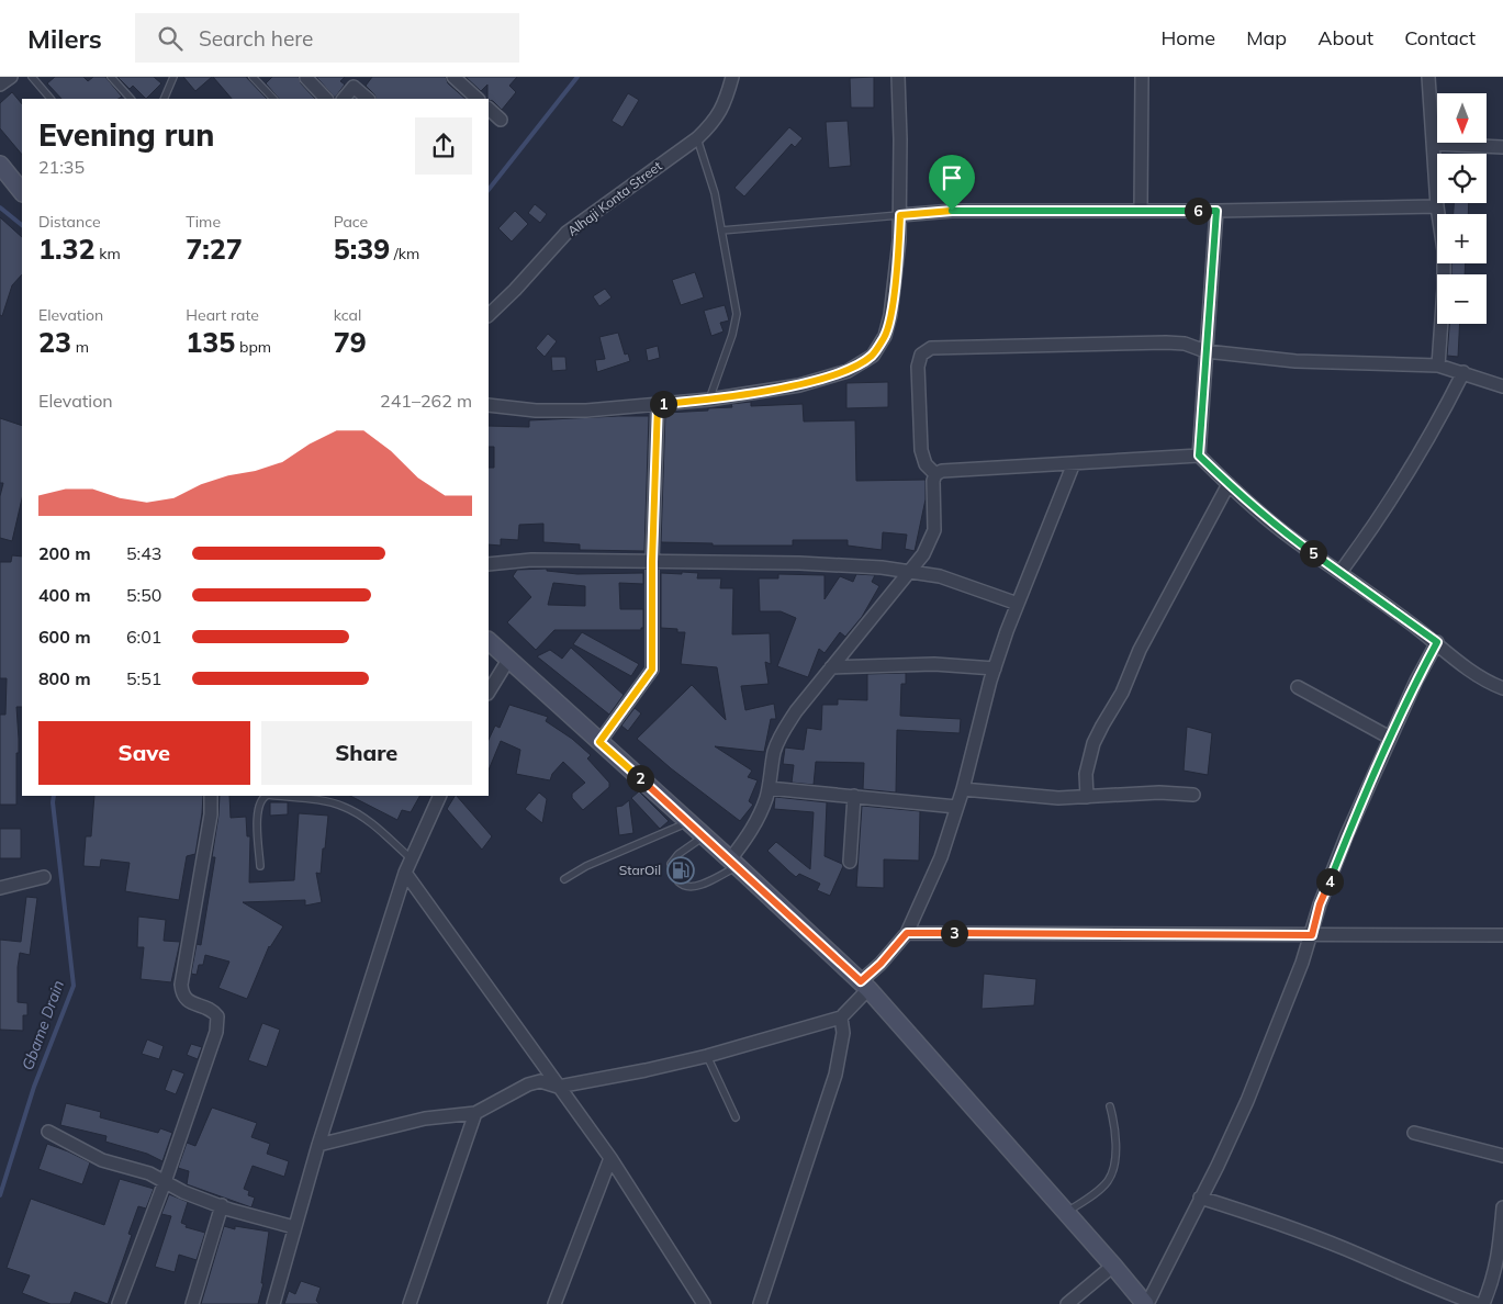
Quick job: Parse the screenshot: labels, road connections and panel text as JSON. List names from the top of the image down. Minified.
{"streets":{"street":["Alhaji Konta Street"]},"water":["Gbame Drain"],"places":{"fuel station":["StarOil"]},"north":"bottom","page":{"header":"Milers","search":"Search here","nav":["Home","Map","About","Contact"],"map_buttons":["+","−"],"heading":["Evening run","21:35"],"stats":[["Distance","1.32 km"],["Time","7:27"],["Pace","5:39 /km"],["Elevation","23 m"],["Heart rate","135 bpm"],["kcal","79"]],"pins":["6","1","5","2","4","3"],"chart":["Elevation","241–262 m"],"list":[{"name":"200 m","note":"5:43"},{"name":"400 m","note":"5:50"},{"name":"600 m","note":"6:01"},{"name":"800 m","note":"5:51"}],"buttons":["Save","Share"]}}
